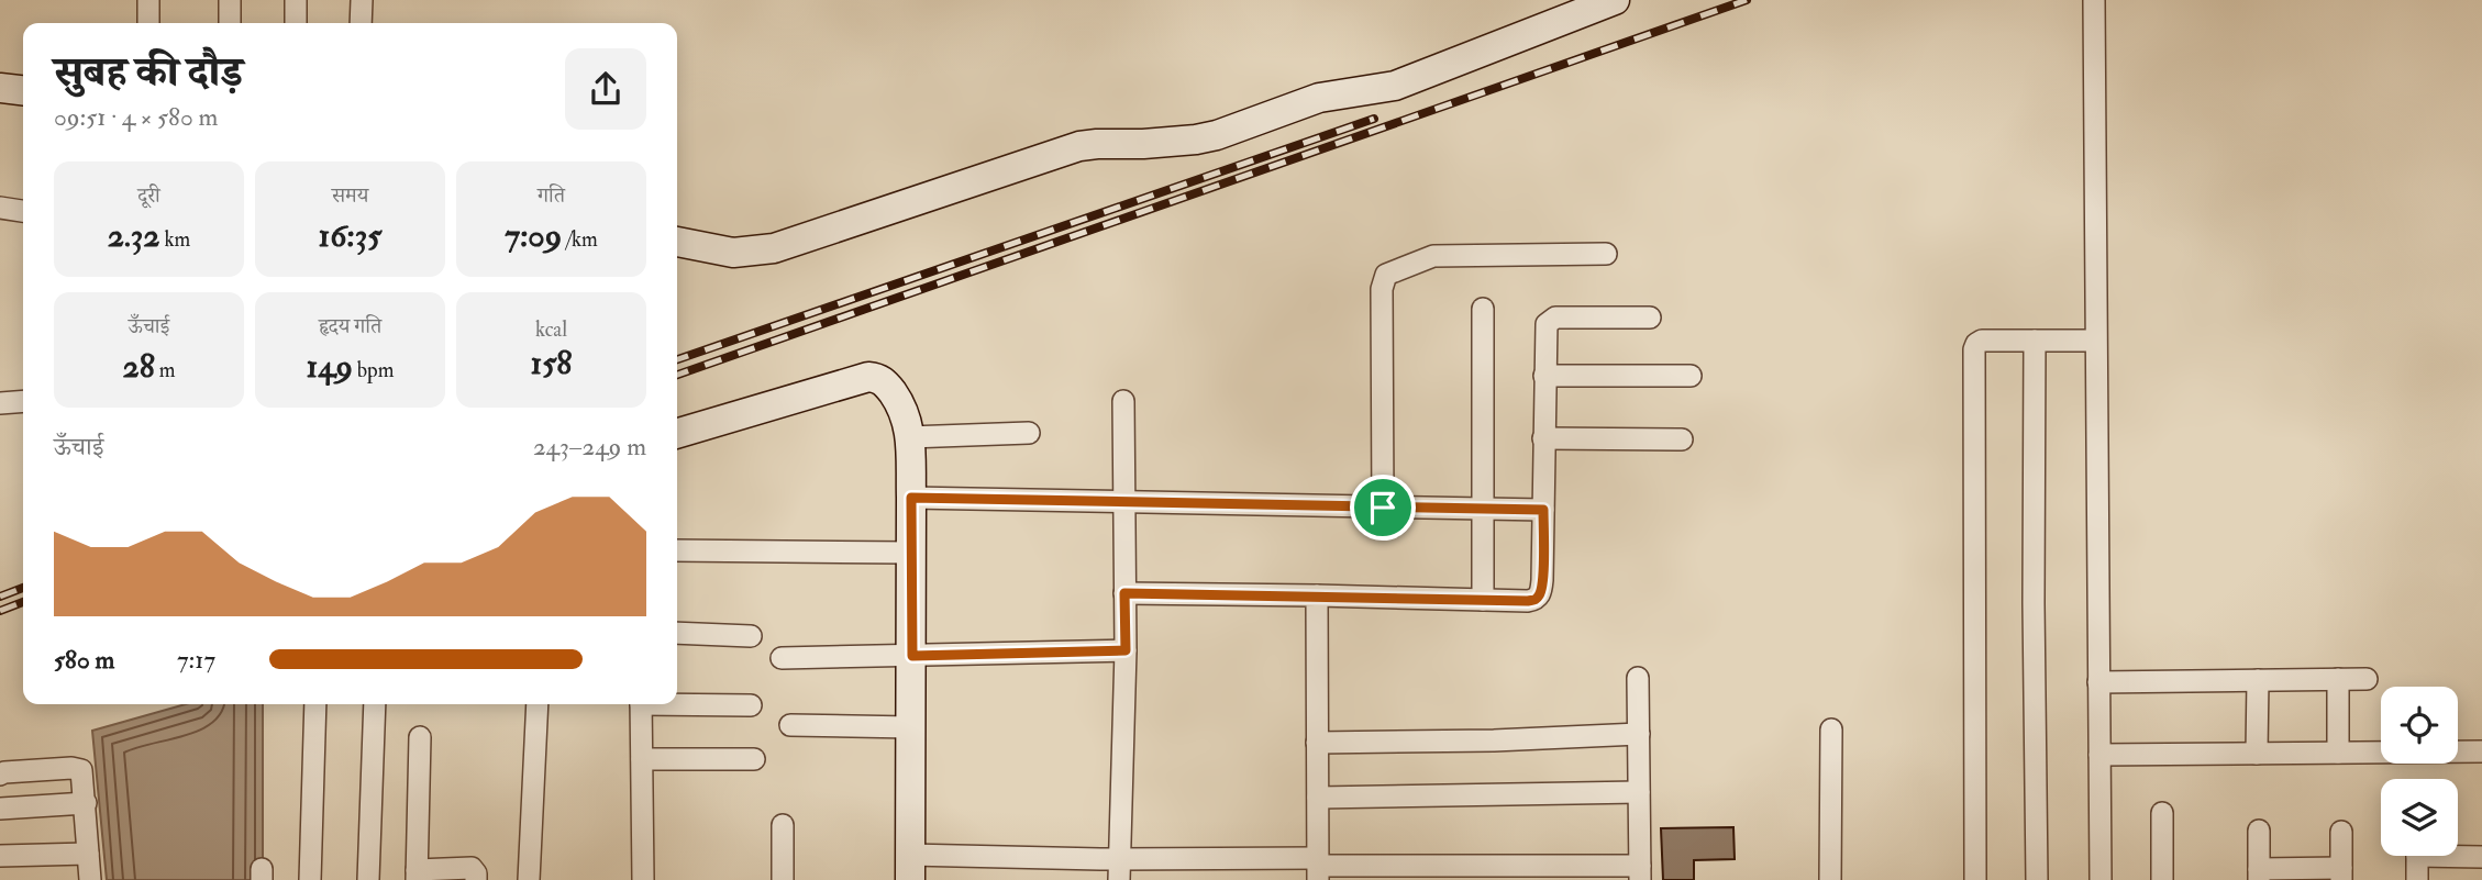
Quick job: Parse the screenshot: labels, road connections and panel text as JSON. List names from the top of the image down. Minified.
{"page":{"heading":["सुबह की दौड़","09:51 · 4 × 580 m"],"stats":[["दूरी","2.32 km"],["समय","16:35"],["गति","7:09 /km"],["ऊँचाई","28 m"],["हृदय गति","149 bpm"],["kcal","158"]],"chart":["ऊँचाई","243–249 m"],"list":[{"name":"580 m","note":"7:17"}]}}
